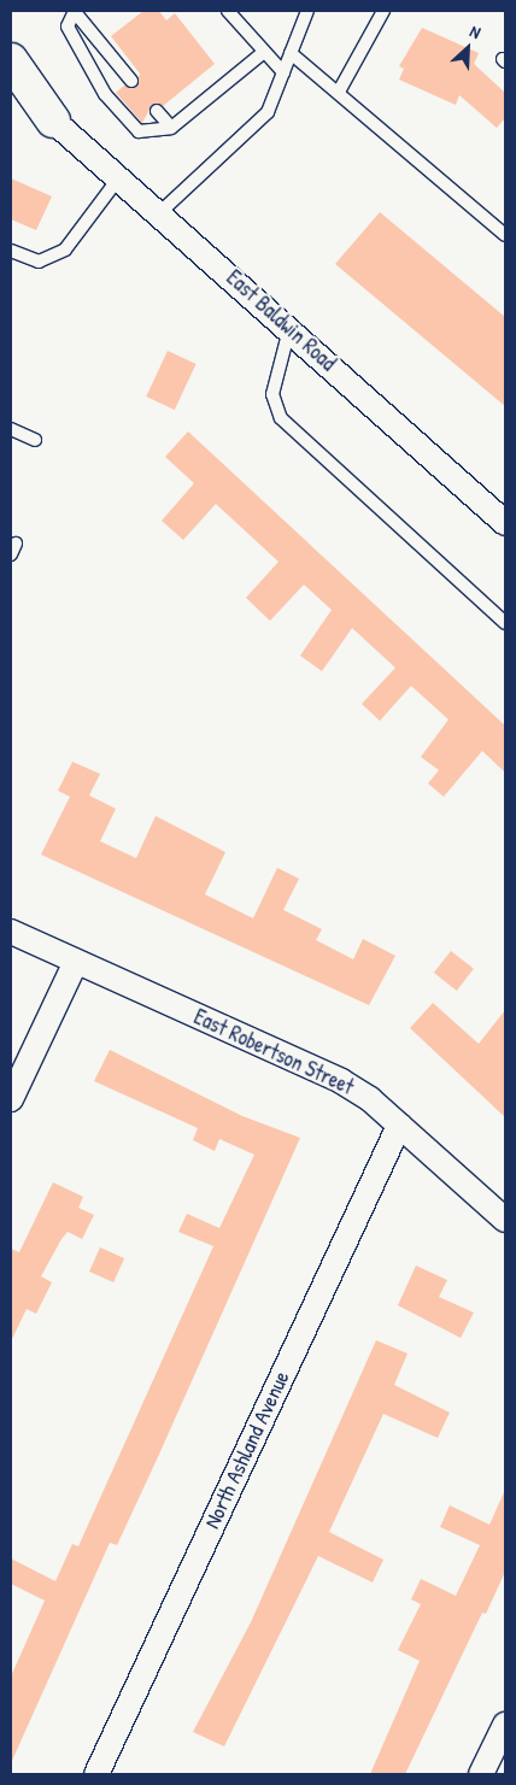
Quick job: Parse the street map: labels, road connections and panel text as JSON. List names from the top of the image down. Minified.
{"streets":{"street":["East Baldwin Road","East Robertson Street","North Ashland Avenue"]},"crossings":[["East Robertson Street","North Ashland Avenue"]],"north":"top right"}
